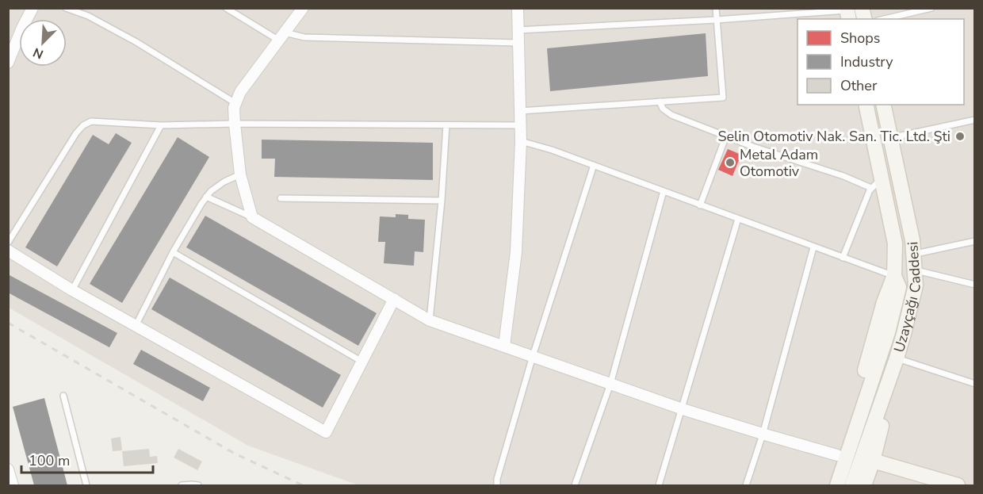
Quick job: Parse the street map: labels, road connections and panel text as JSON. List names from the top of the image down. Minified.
{"streets":{"main road":["Uzayçağı Caddesi"]},"places":["Selin Otomotiv Nak. San. Tic. Ltd. Şti","Metal Adam Otomotiv"],"legend":["Shops","Industry","Other"],"scale_bar":"100 m","north":"bottom left"}
